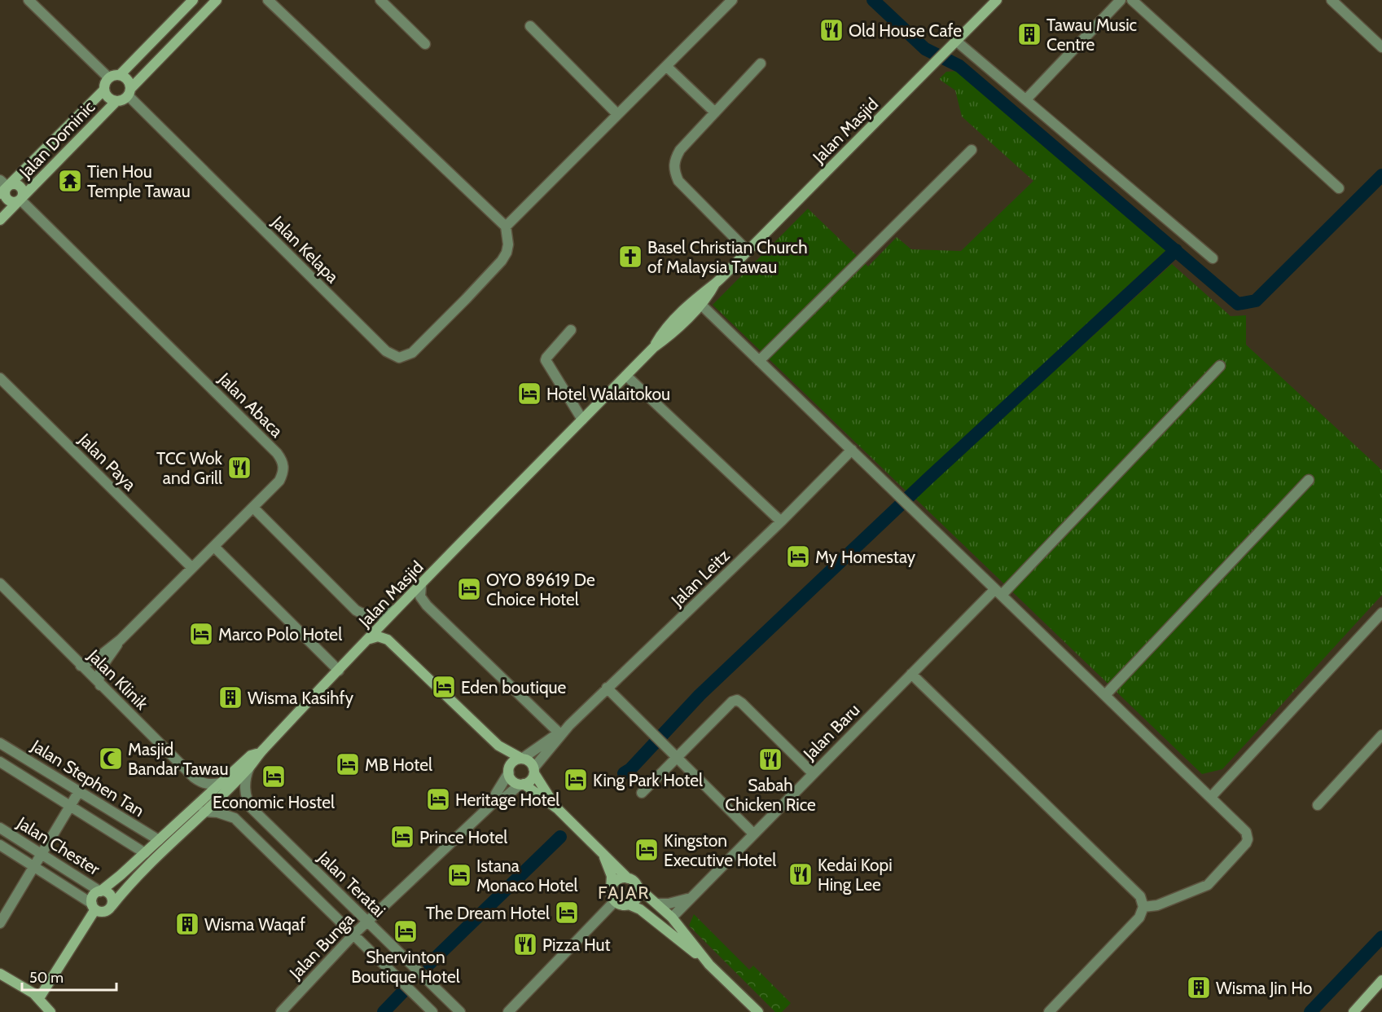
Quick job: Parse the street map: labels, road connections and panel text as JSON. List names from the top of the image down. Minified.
{"streets":{"street":["Jalan Masjid","Jalan Dominic","Jalan Kelapa","Jalan Abaca","Jalan Paya","Jalan Leitz","Jalan Klinik","Jalan Baru","Jalan Stephen Tan","Jalan Chester","Jalan Teratai","Jalan Bunga"]},"crossings":[["Jalan Masjid","Jalan Chester"],["Jalan Masjid","Jalan Teratai"],["Jalan Dominic","Jalan Kelapa"],["Jalan Dominic","Jalan Abaca"],["Jalan Abaca","Jalan Paya"],["Jalan Teratai","Jalan Bunga"]],"districts":["FAJAR"],"places":{"restaurant":["Old House Cafe","TCC Wok and Grill","Sabah Chicken Rice","Kedai Kopi Hing Lee","Pizza Hut"],"building":["Tawau Music Centre","Wisma Kasihfy","Wisma Waqaf","Wisma Jin Ho"],"temple":["Tien Hou Temple Tawau"],"church":["Basel Christian Church of Malaysia Tawau"],"hotel":["Hotel Walaitokou","My Homestay","OYO 89619 De Choice Hotel","Marco Polo Hotel","Eden boutique","MB Hotel","Economic Hostel","King Park Hotel","Heritage Hotel","Prince Hotel","Kingston Executive Hotel","Istana Monaco Hotel","The Dream Hotel","Shervinton Boutique Hotel"],"mosque":["Masjid Bandar Tawau"]},"scale_bar":"50 m"}
